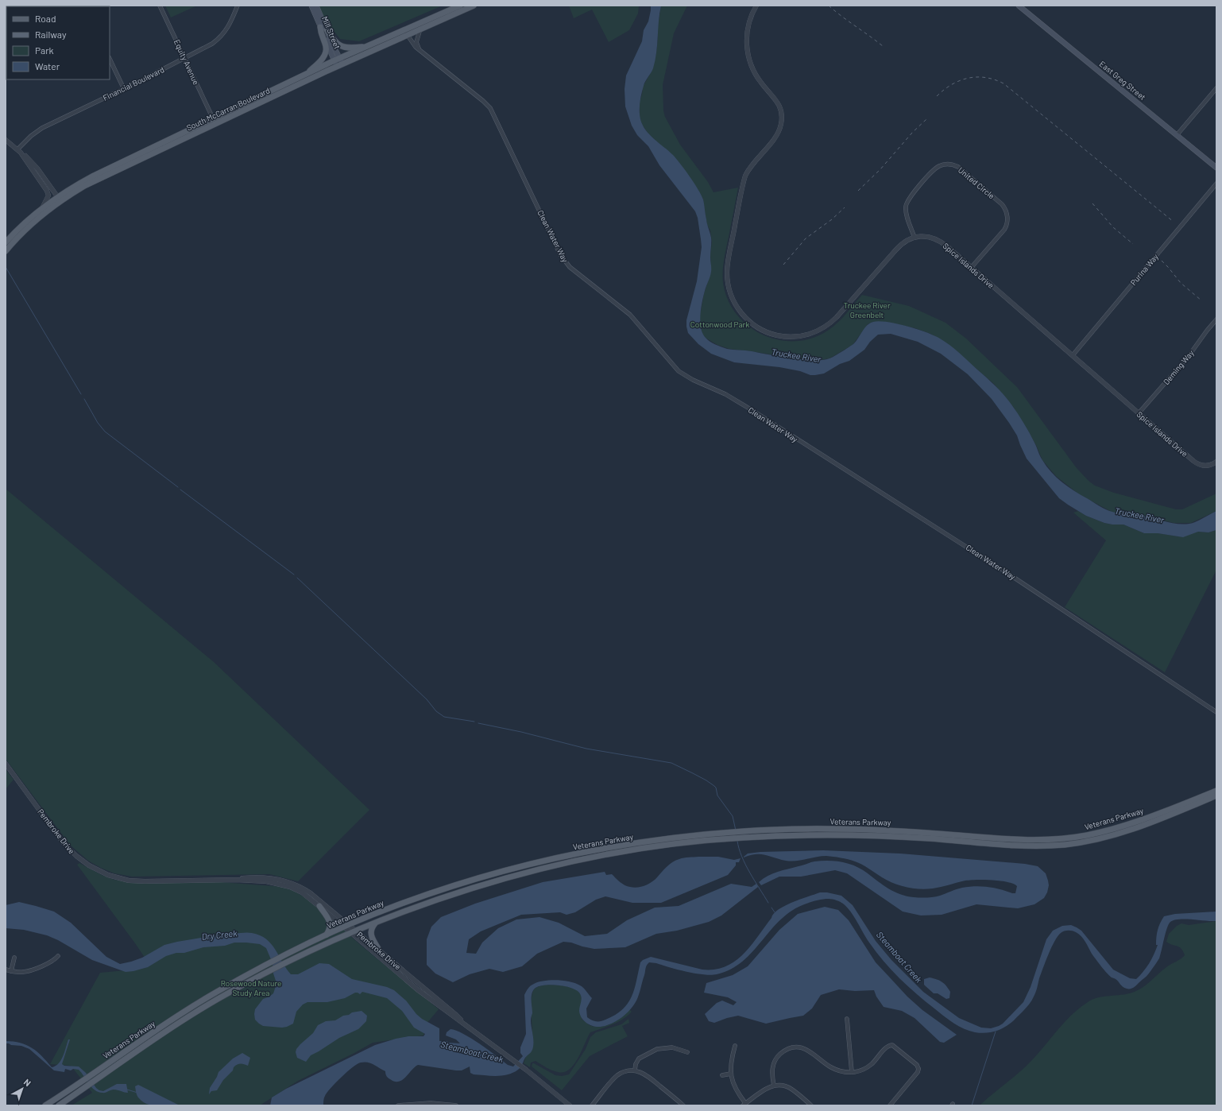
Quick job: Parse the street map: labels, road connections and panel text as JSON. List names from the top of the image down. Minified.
{"streets":{"main road":["Mill Street","East Greg Street","South McCarran Boulevard","Veterans Parkway"],"street":["Equity Avenue","Financial Boulevard","United Circle","Clean Water Way","Spice Islands Drive","Purina Way","Deming Way","Pembroke Drive"]},"crossings":[["Mill Street","South McCarran Boulevard"],["Equity Avenue","Financial Boulevard"],["Equity Avenue","South McCarran Boulevard"],["South McCarran Boulevard","Clean Water Way"],["United Circle","Spice Islands Drive"],["Spice Islands Drive","Purina Way"],["Spice Islands Drive","Deming Way"],["Veterans Parkway","Pembroke Drive"]],"water":["Truckee River","Dry Creek","Steamboat Creek"],"parks":["Truckee River Greenbelt","Cottonwood Park","Rosewood Nature Study Area"],"legend":["Road","Railway","Park","Water"],"north":"top right"}
